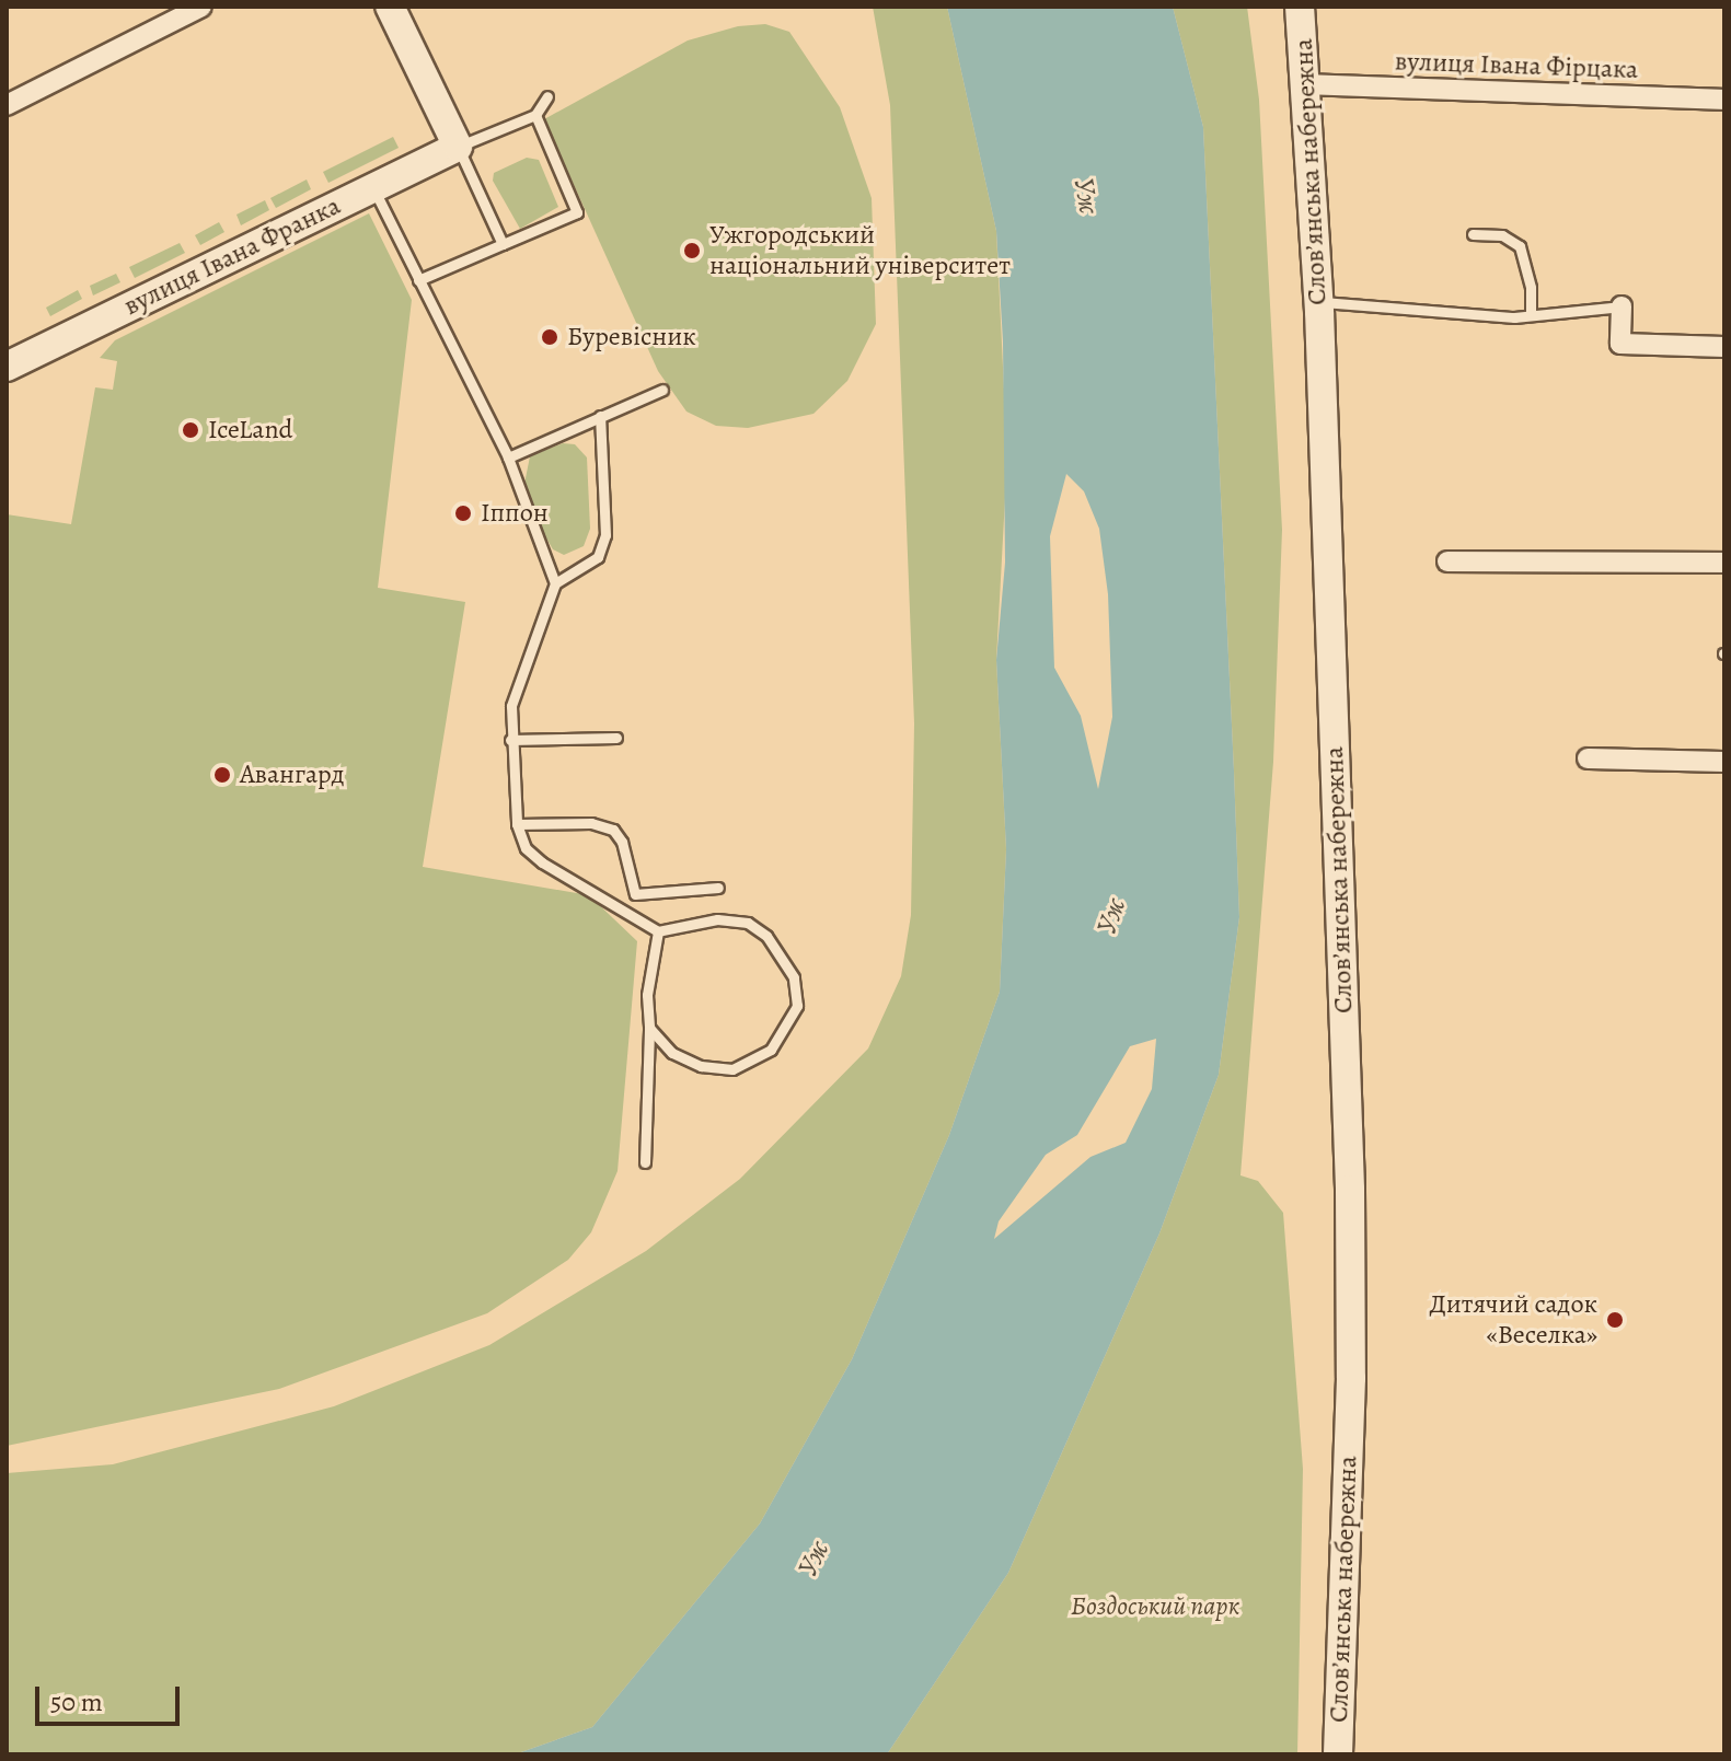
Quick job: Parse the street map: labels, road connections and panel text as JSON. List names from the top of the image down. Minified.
{"streets":{"street":["вулиця Івана Фірцака","Словʼянська набережна","вулиця Івана Франка"]},"crossings":[["вулиця Івана Фірцака","Словʼянська набережна"]],"water":["Уж"],"parks":["Боздоський парк"],"places":["Ужгородський національний університет","Буревісник","IceLand","Іппон","Авангард","Дитячий садок «Веселка»"],"scale_bar":"50 m"}
